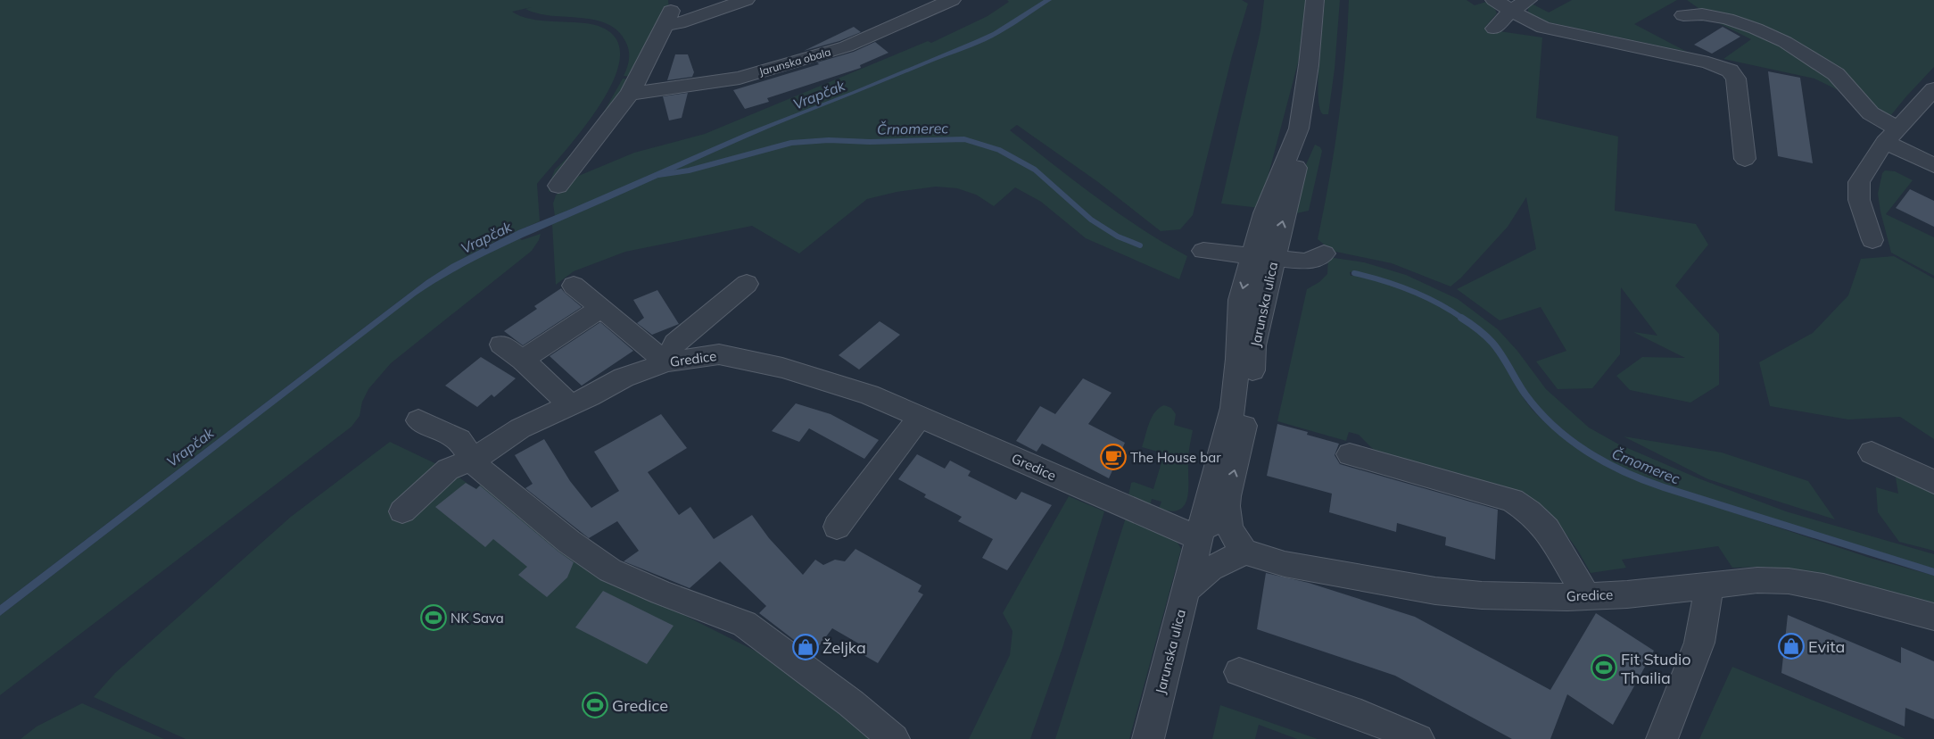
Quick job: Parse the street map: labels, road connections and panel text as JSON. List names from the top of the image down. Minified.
{"streets":{"street":["Jarunska obala","Jarunska ulica","Gredice"]},"crossings":[["Jarunska ulica","Gredice"]],"water":["Vrapčak","Črnomerec"],"places":{"cafe":["The House bar"],"sports":["NK Sava","Fit Studio Thailia","Gredice"],"shop":["Evita","Željka"]}}
